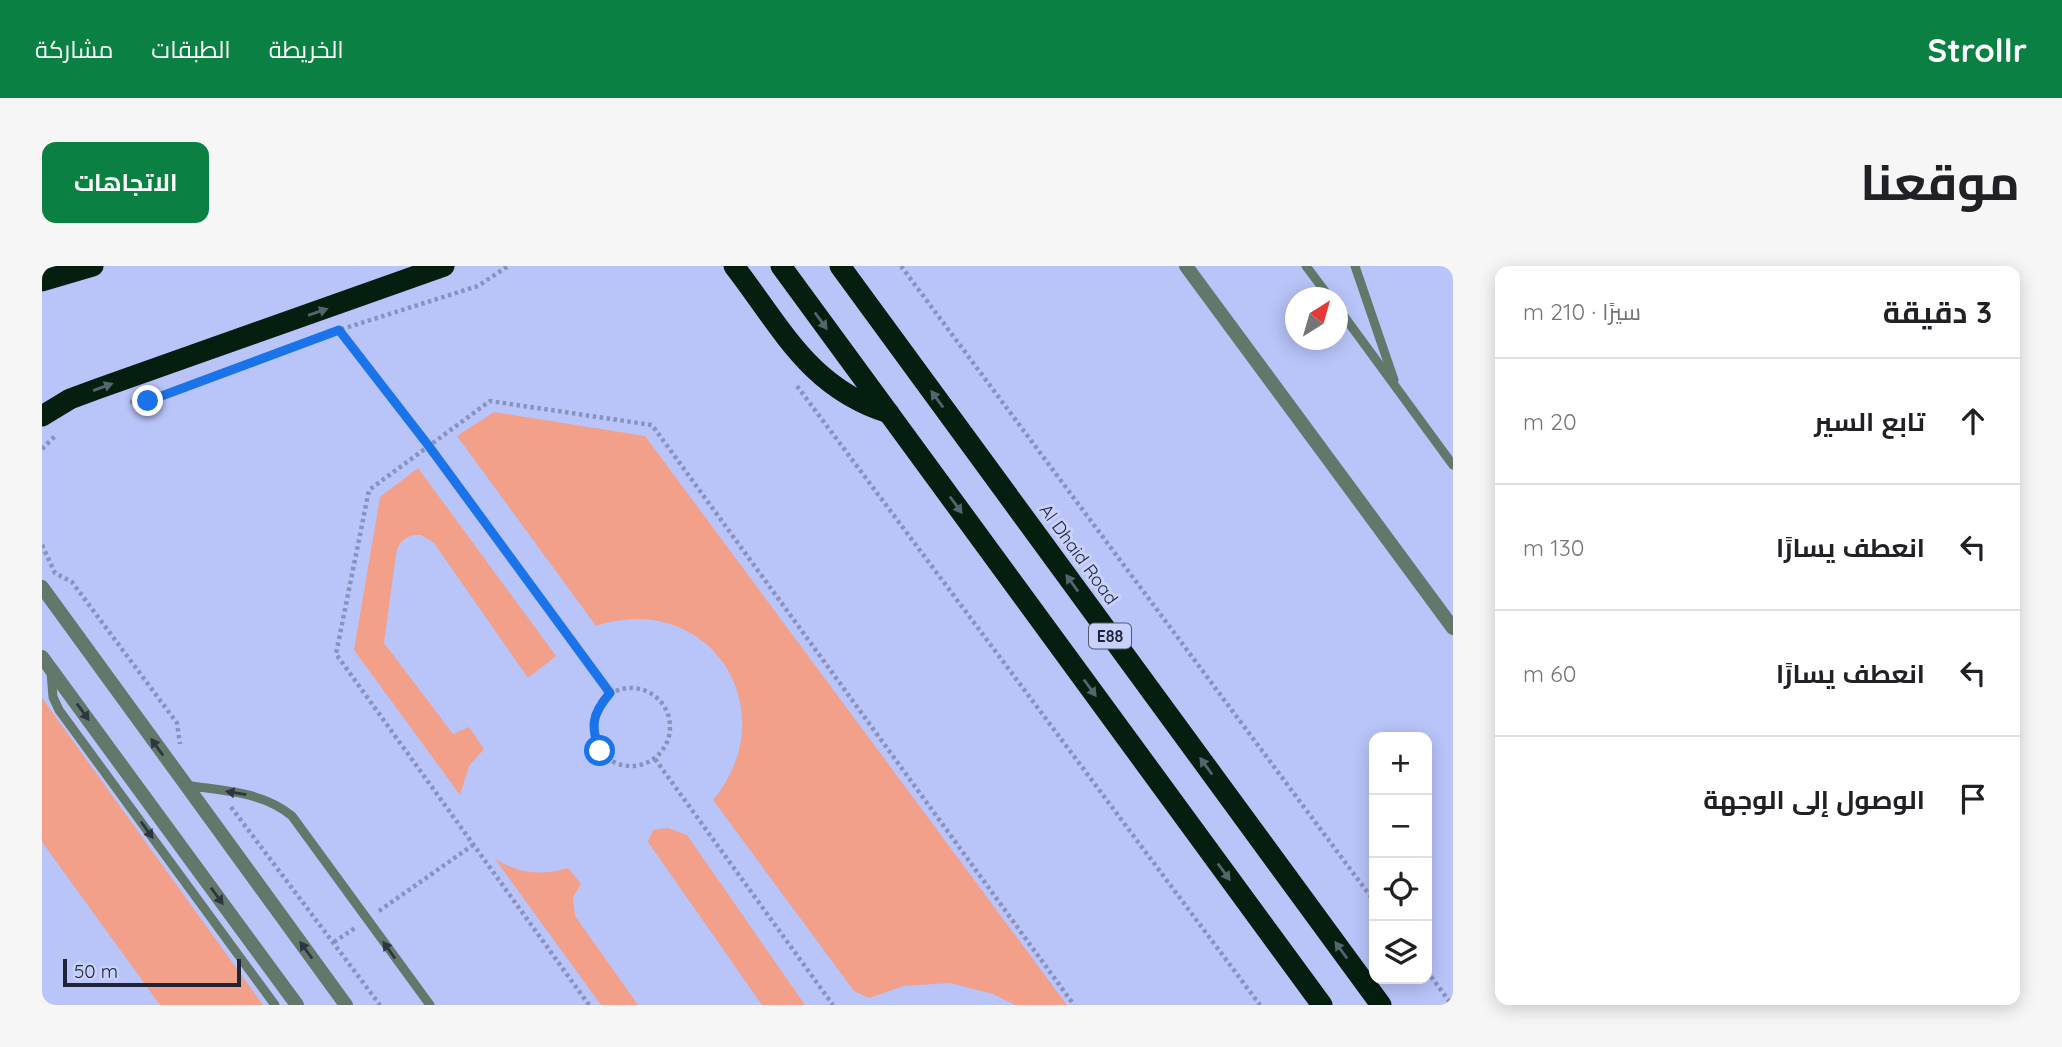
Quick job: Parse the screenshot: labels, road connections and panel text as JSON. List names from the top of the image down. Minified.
{"streets":{"highway":["Al Dhaid Road","E88"]},"scale_bar":"50 m","north":"top right","page":{"header":"Strollr","nav":["الخريطة","الطبقات","مشاركة"],"title":"موقعنا","buttons":"الاتجاهات","heading":["3 دقيقة","سيرًا · 210 m"],"list":[["تابع السير","20 m"],["انعطف يسارًا","130 m"],["انعطف يسارًا","60 m"],"الوصول إلى الوجهة"],"map_buttons":["+","−"],"scale":"50 m"}}
